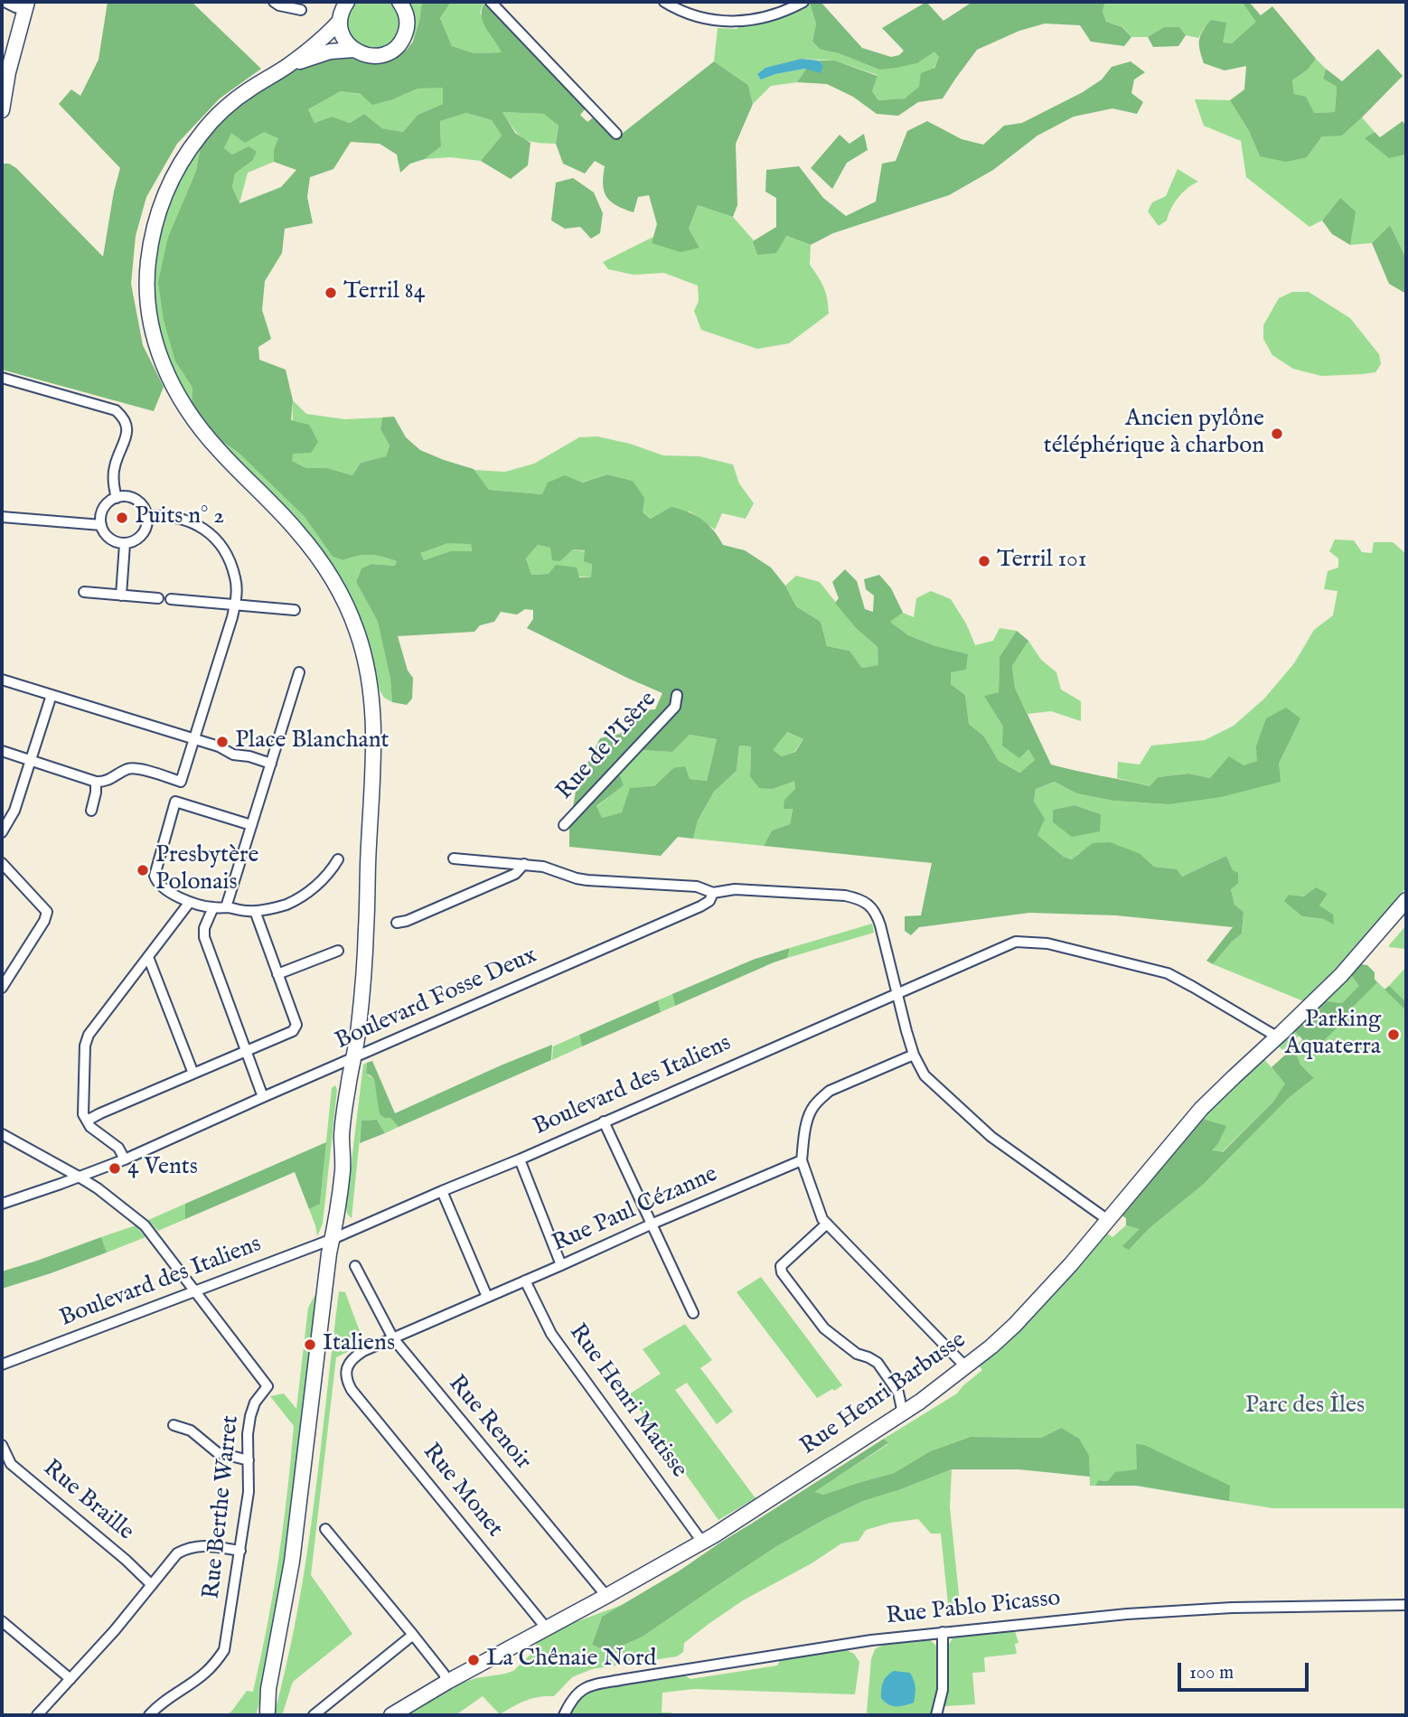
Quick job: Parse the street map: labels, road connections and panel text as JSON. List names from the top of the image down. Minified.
{"streets":{"main road":["Rue Henri Barbusse"],"street":["Rue de l'Isère","Boulevard Fosse Deux","Boulevard des Italiens","Rue Paul Cézanne","Rue Henri Matisse","Rue Renoir","Rue Monet","Rue Braille","Rue Berthe Warret","Rue Pablo Picasso"]},"crossings":[["Boulevard des Italiens","Rue Henri Barbusse"],["Boulevard des Italiens","Rue Berthe Warret"],["Rue Paul Cézanne","Rue Henri Matisse"],["Rue Paul Cézanne","Rue Renoir"],["Rue Paul Cézanne","Rue Monet"],["Rue Henri Barbusse","Rue Henri Matisse"],["Rue Henri Barbusse","Rue Renoir"],["Rue Henri Barbusse","Rue Monet"]],"parks":["Parc des Îles"],"places":["Terril 84","Ancien pylône téléphérique à charbon","Puits n° 2","Terril 101","Place Blanchant","Presbytère Polonais","Parking Aquaterra","4 Vents","Italiens","La Chênaie Nord"],"scale_bar":"100 m"}
